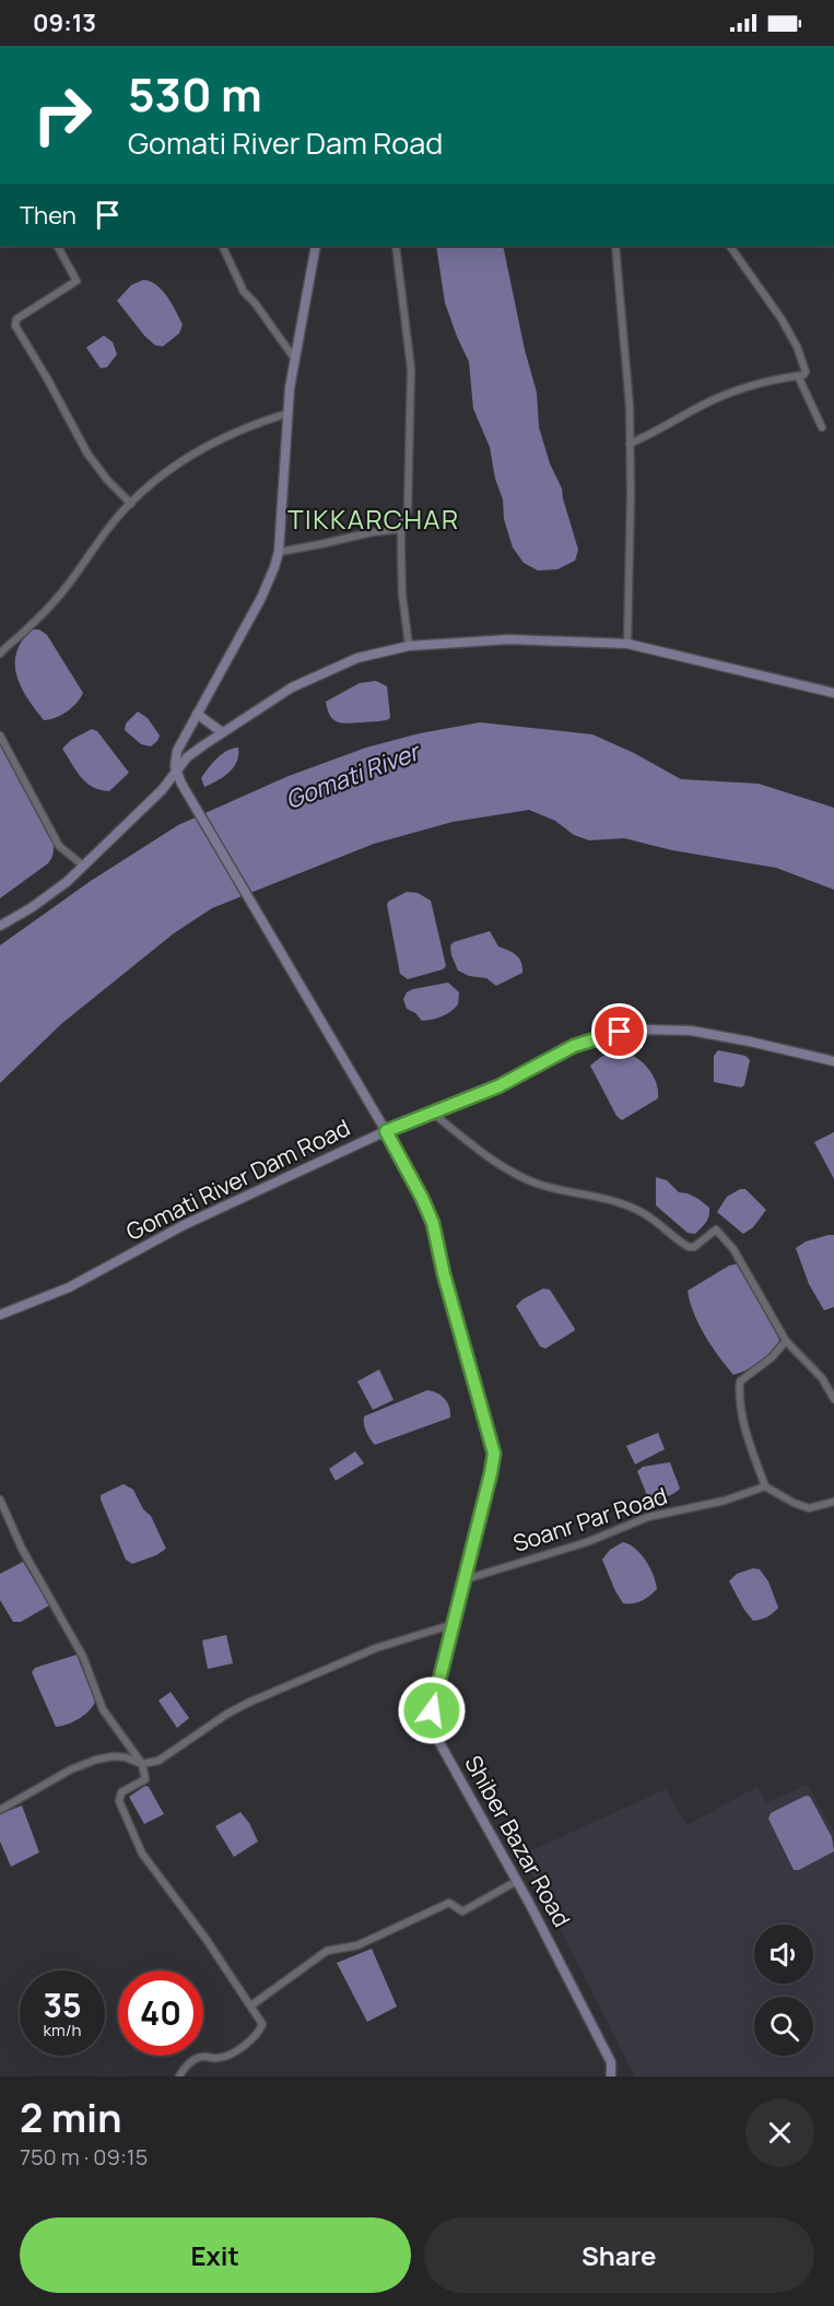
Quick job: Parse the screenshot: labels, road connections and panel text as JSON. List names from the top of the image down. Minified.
{"streets":{"street":["Gomati River Dam Road","Soanr Par Road","Shiber Bazar Road"]},"crossings":[["Gomati River Dam Road","Shiber Bazar Road"],["Soanr Par Road","Shiber Bazar Road"]],"districts":["TIKKARCHAR"],"water":["Gomati River"],"page":{"status":"09:13","turn":["530 m","Gomati River Dam Road"],"then":"Then","speed":"35 km/h","limit":"40","heading":["2 min","750 m · 09:15"],"buttons":["Exit","Share"]}}
